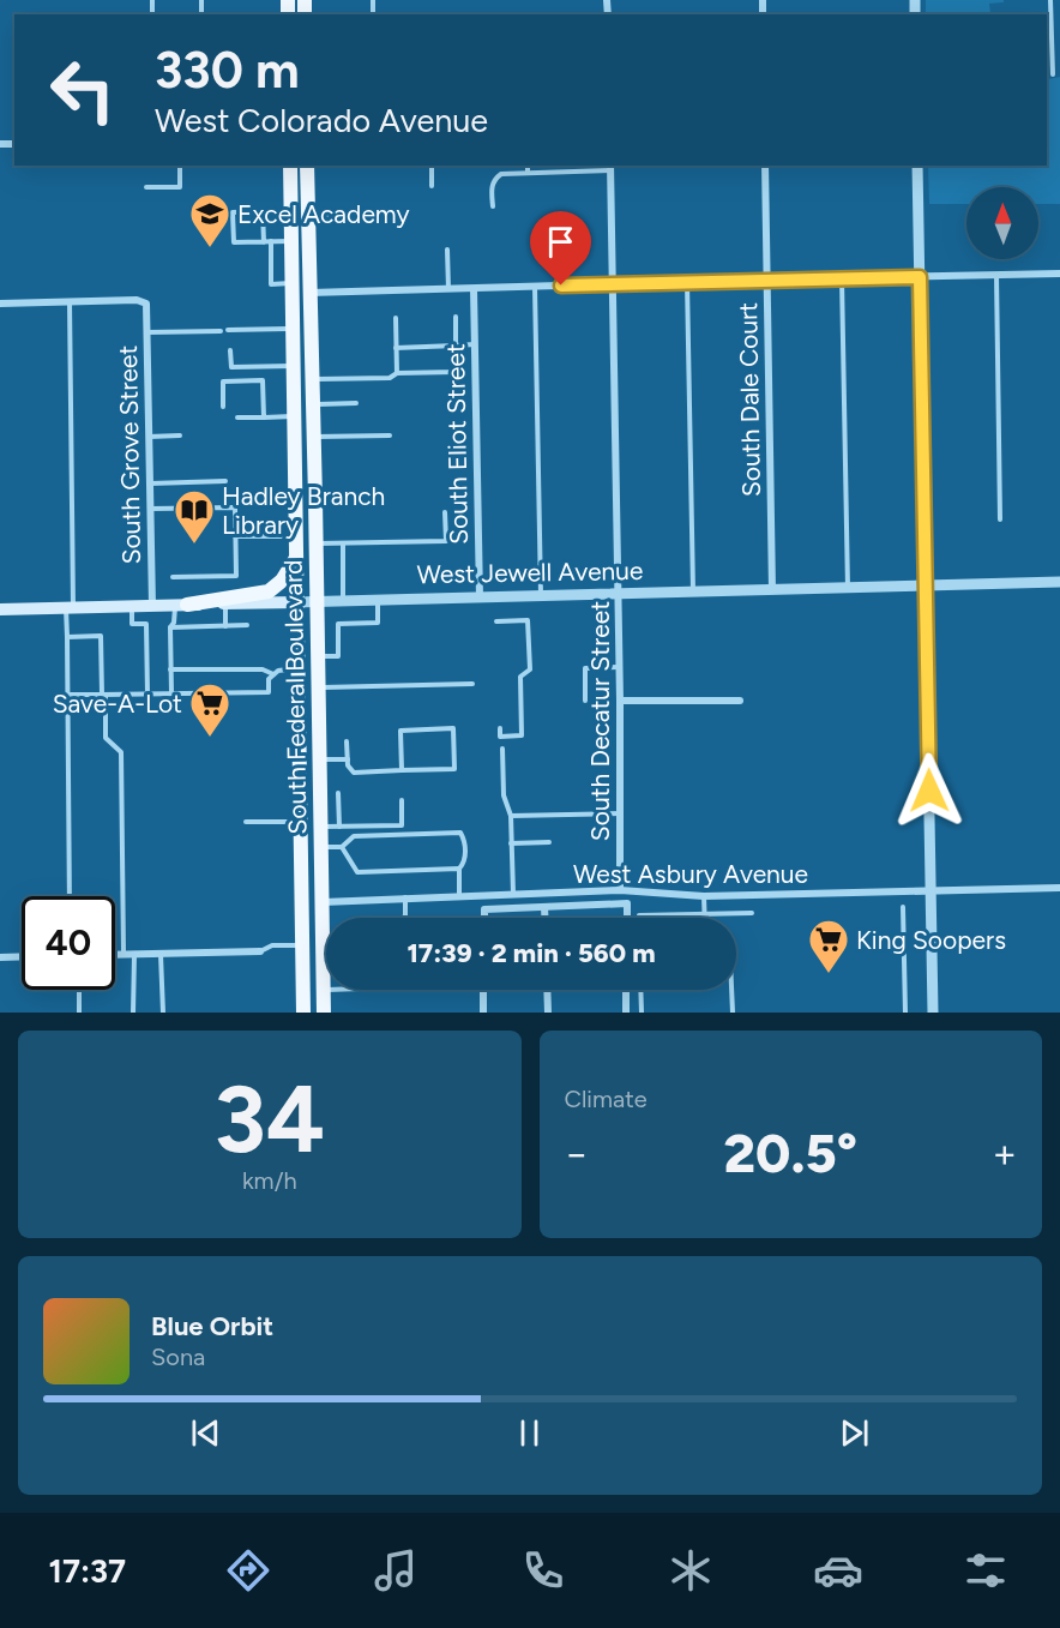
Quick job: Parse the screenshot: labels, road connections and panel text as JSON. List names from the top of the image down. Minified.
{"streets":{"main road":["West Jewell Avenue","South Federal Boulevard"],"street":["South Dale Court","South Eliot Street","South Grove Street","South Decatur Street","West Asbury Avenue"]},"crossings":[["South Dale Court","West Jewell Avenue"],["South Eliot Street","West Jewell Avenue"],["South Grove Street","West Jewell Avenue"],["West Jewell Avenue","South Federal Boulevard"],["West Jewell Avenue","South Decatur Street"],["South Federal Boulevard","West Asbury Avenue"],["South Decatur Street","West Asbury Avenue"]],"places":{"school or university":["Excel Academy"],"library":["Hadley Branch Library"],"supermarket":["Save-A-Lot","King Soopers"]},"north":"top","page":{"turn":["330 m","West Colorado Avenue"],"limit":"40","trip":"17:39 · 2 min · 560 m","tile":[["34","km/h"],"Climate"],"heat":["−","20.5°","+"],"song":["Blue Orbit","Sona"],"tabs":"17:37"}}
